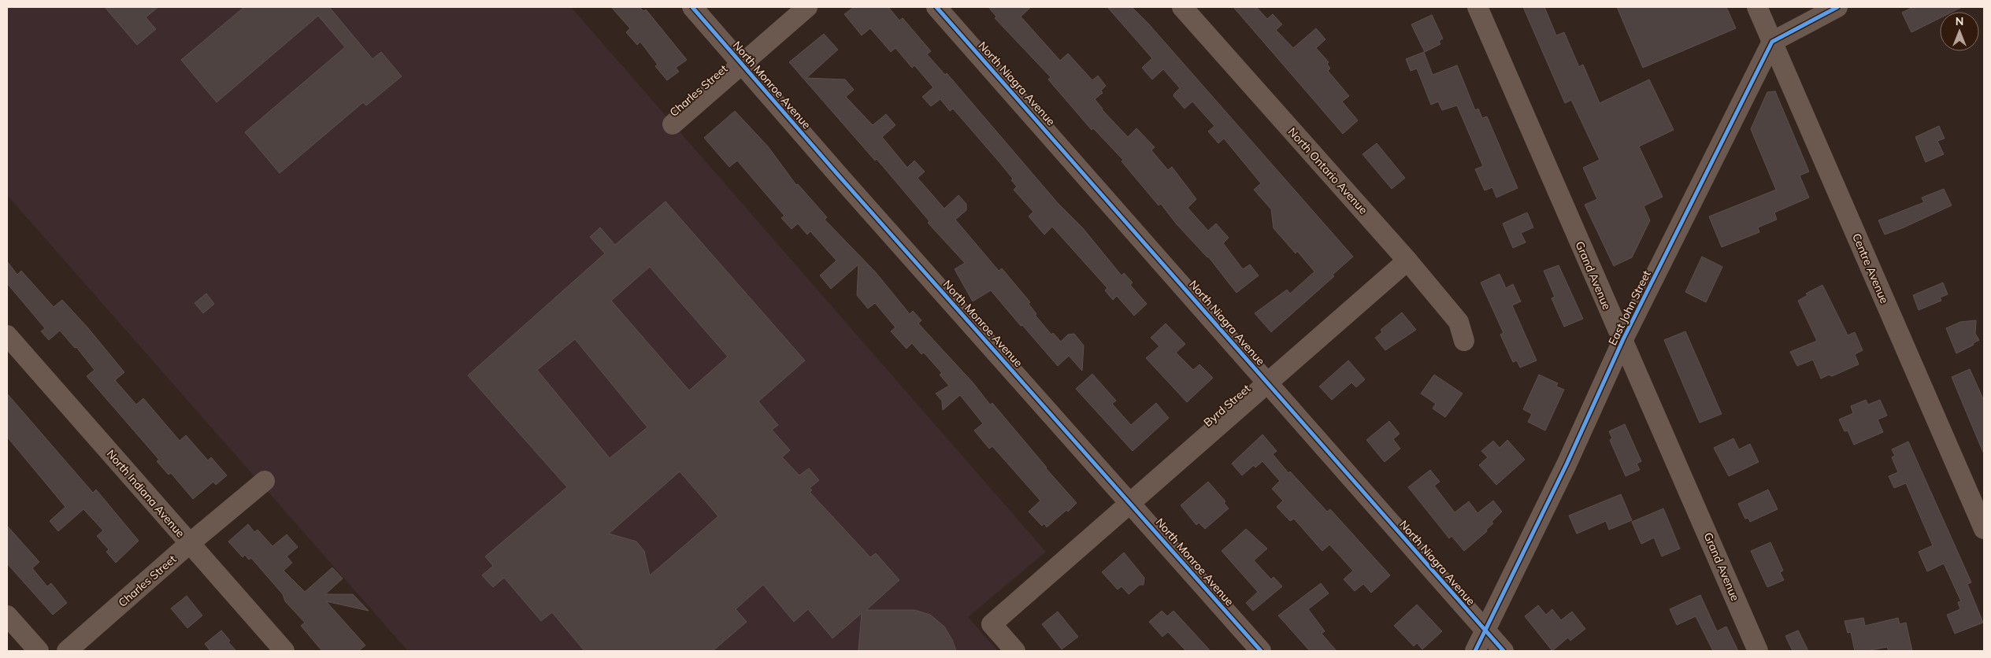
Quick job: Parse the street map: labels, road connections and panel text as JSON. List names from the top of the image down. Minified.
{"streets":{"street":["North Niagra Avenue","North Monroe Avenue","Charles Street","North Ontario Avenue","Centre Avenue","Grand Avenue","East John Street","Byrd Street","North Indiana Avenue"]},"crossings":[["North Niagra Avenue","East John Street"],["North Niagra Avenue","Byrd Street"],["North Monroe Avenue","Charles Street"],["North Monroe Avenue","Byrd Street"],["Charles Street","North Indiana Avenue"],["North Ontario Avenue","Byrd Street"],["Centre Avenue","East John Street"],["Grand Avenue","East John Street"]],"north":"top"}
